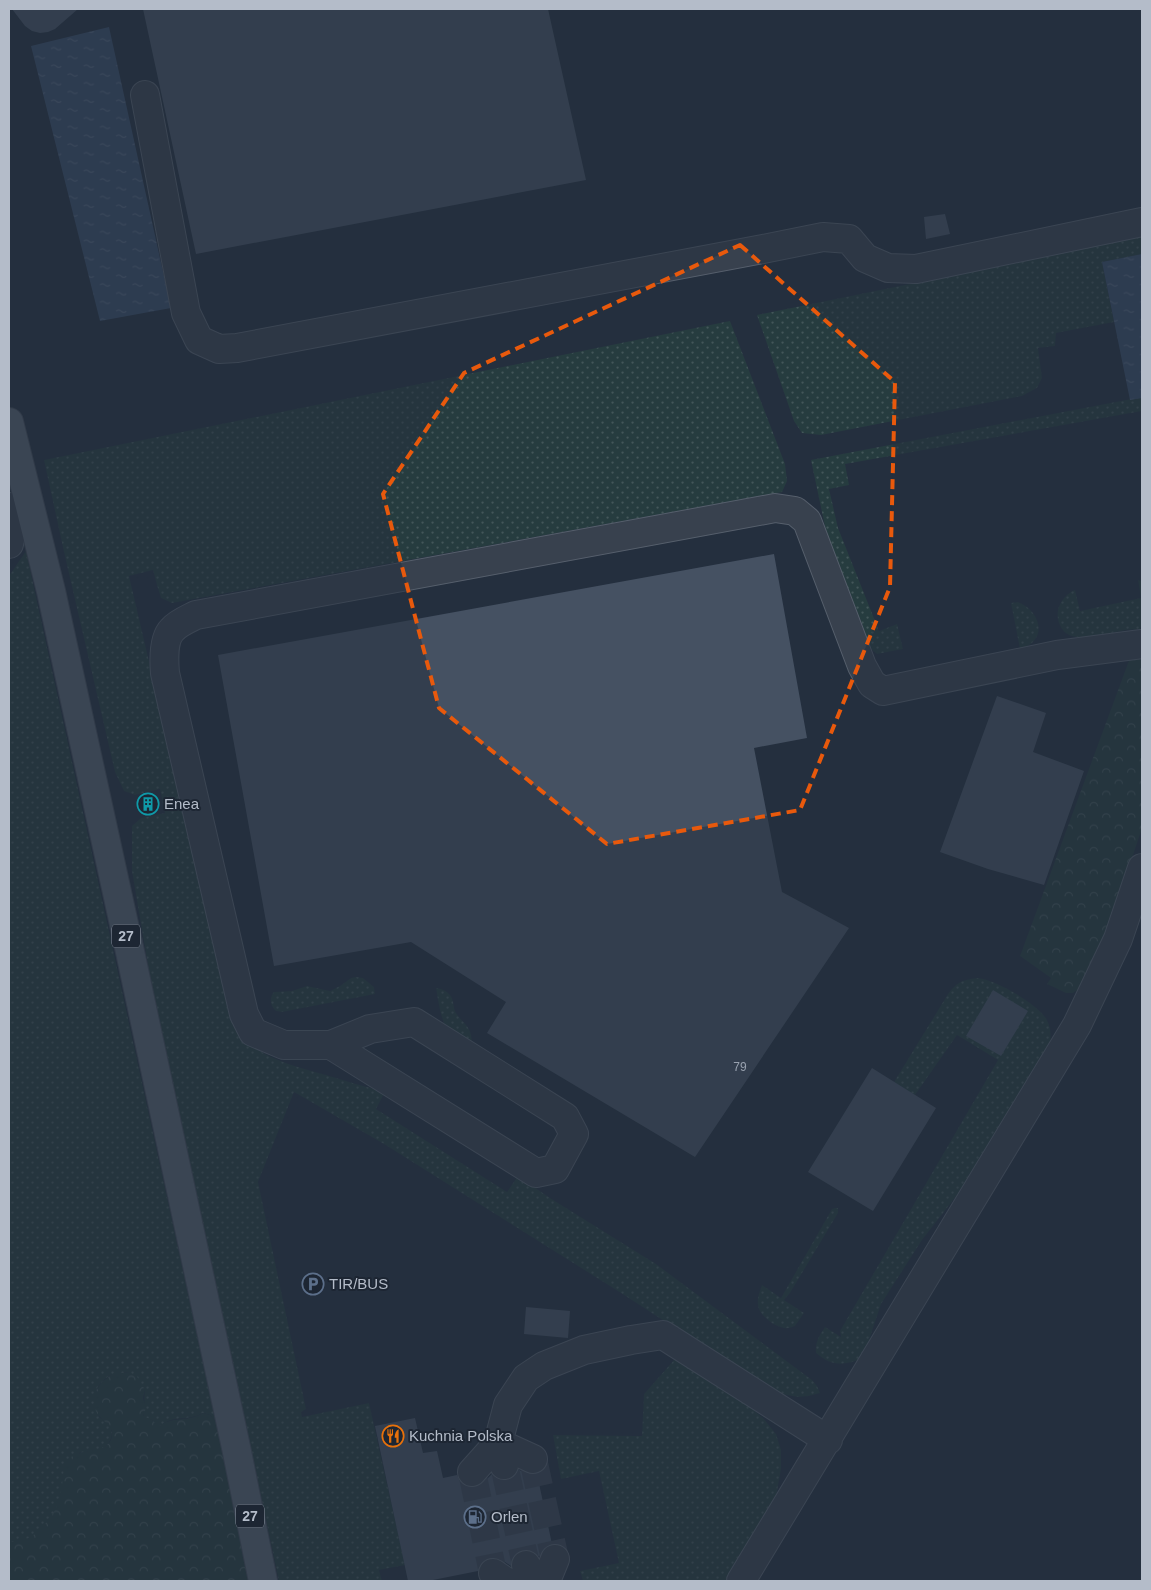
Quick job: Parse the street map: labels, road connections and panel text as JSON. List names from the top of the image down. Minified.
{"streets":{"main road":["27"]},"places":{"building":["Enea"],"parking":["TIR/BUS"],"restaurant":["Kuchnia Polska"],"fuel station":["Orlen"]},"house_numbers":["79"]}
